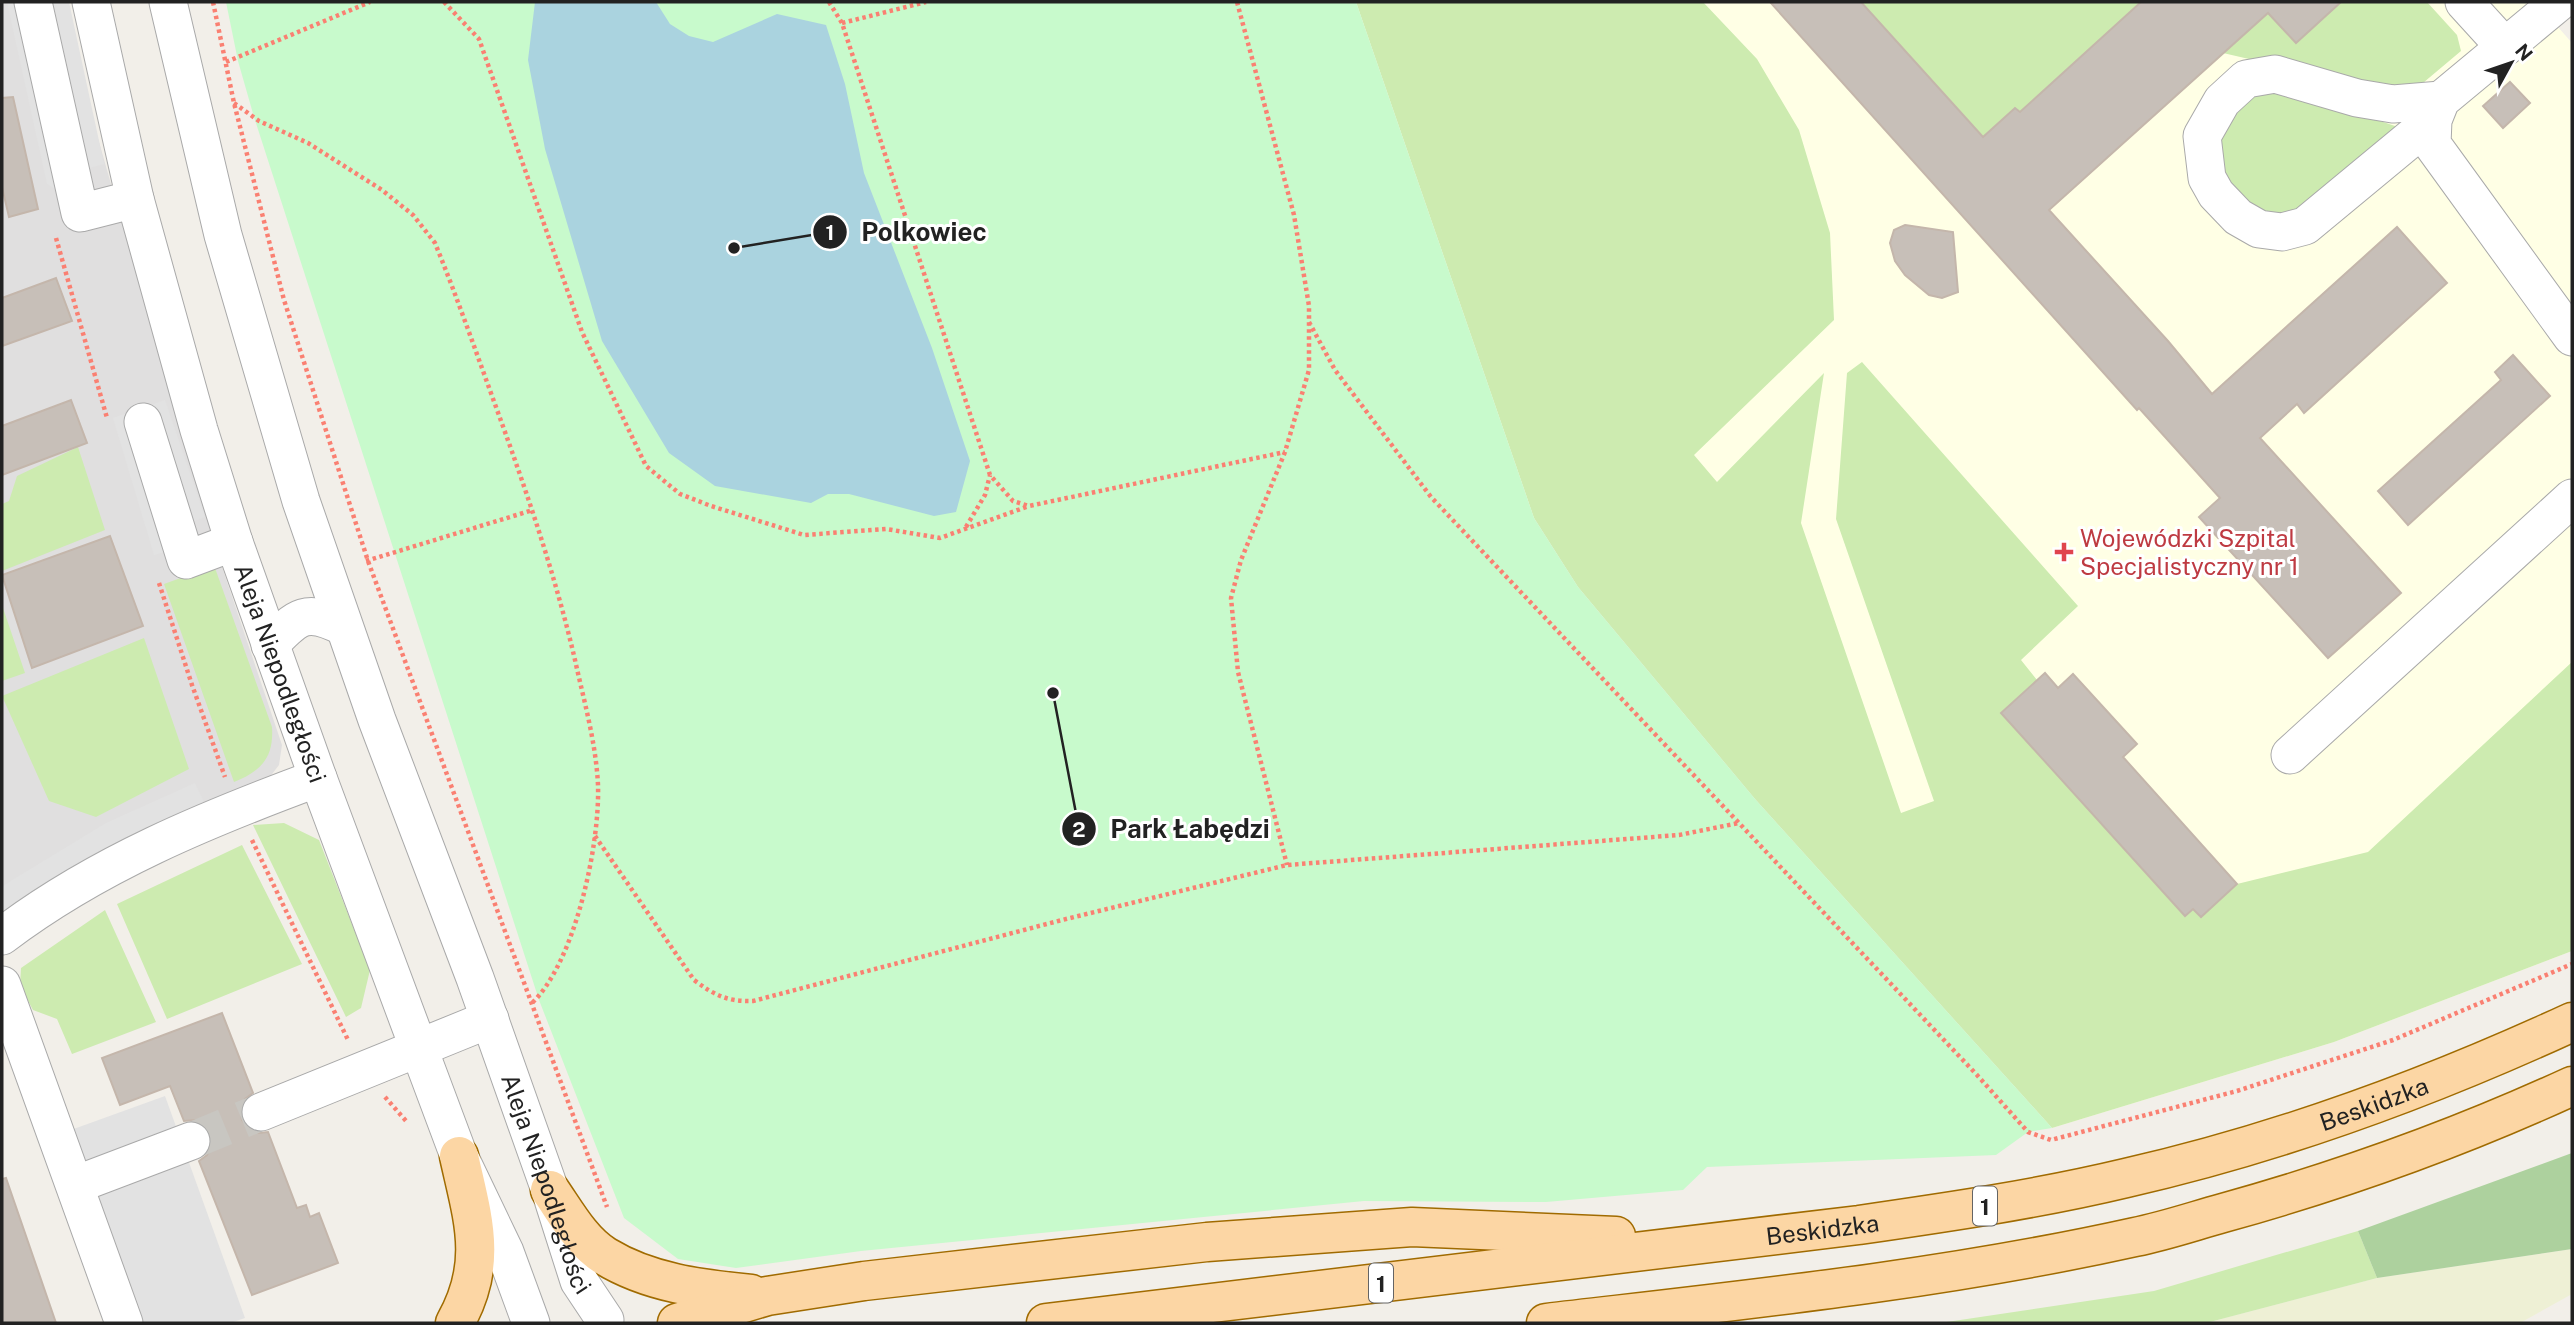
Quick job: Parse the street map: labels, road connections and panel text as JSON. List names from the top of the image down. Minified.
{"streets":{"main road":["Beskidzka","1"],"street":["Aleja Niepodległości"]},"places":{"other":["Polkowiec","Park Łabędzi"],"health":["Wojewódzki Szpital Specjalistyczny nr 1"]},"north":"top right"}
